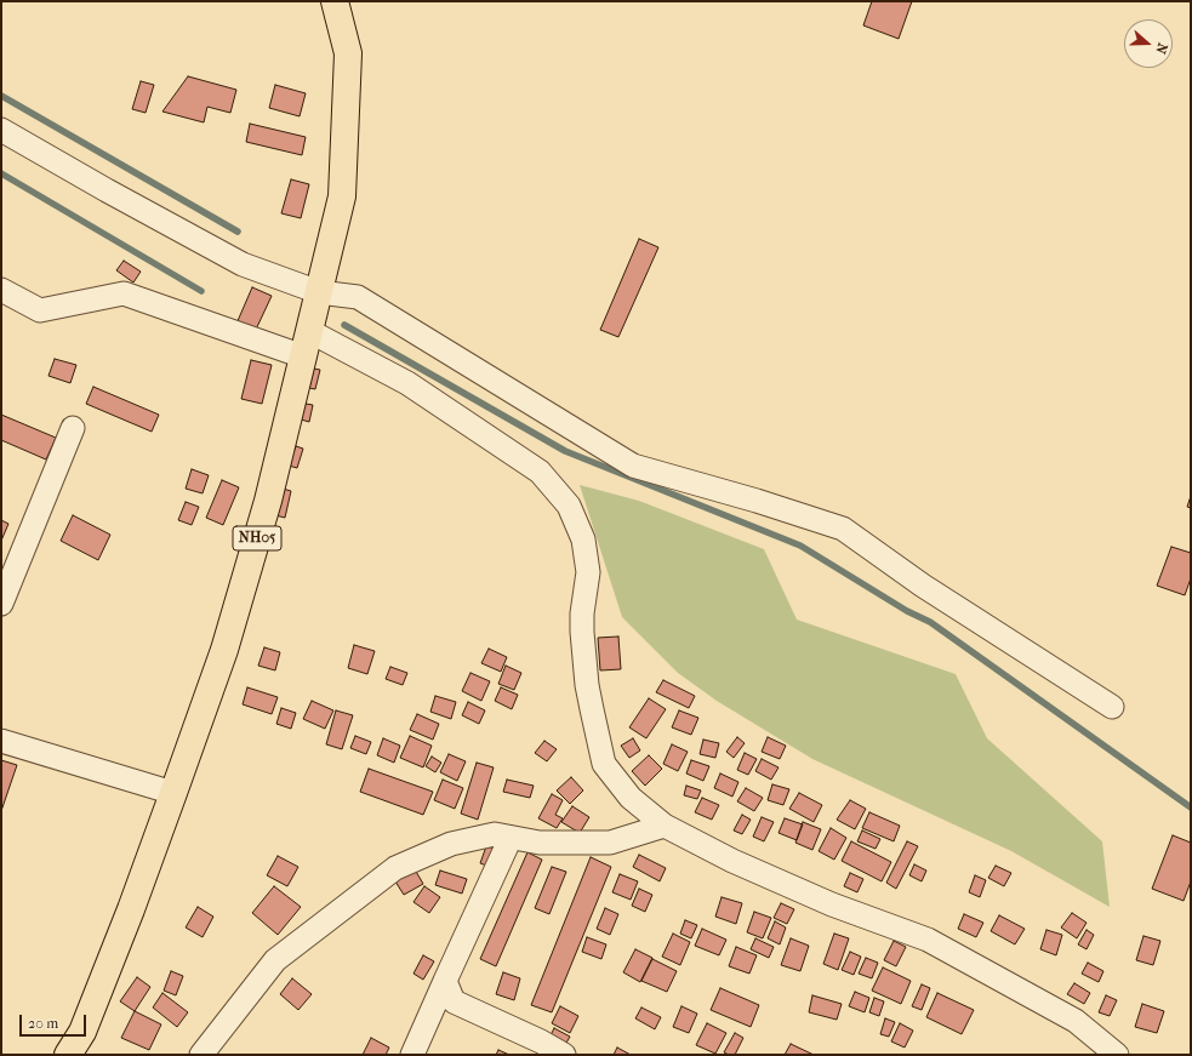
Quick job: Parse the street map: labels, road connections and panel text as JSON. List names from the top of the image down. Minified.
{"streets":{"main road":["NH05"]},"scale_bar":"20 m","north":"right"}
